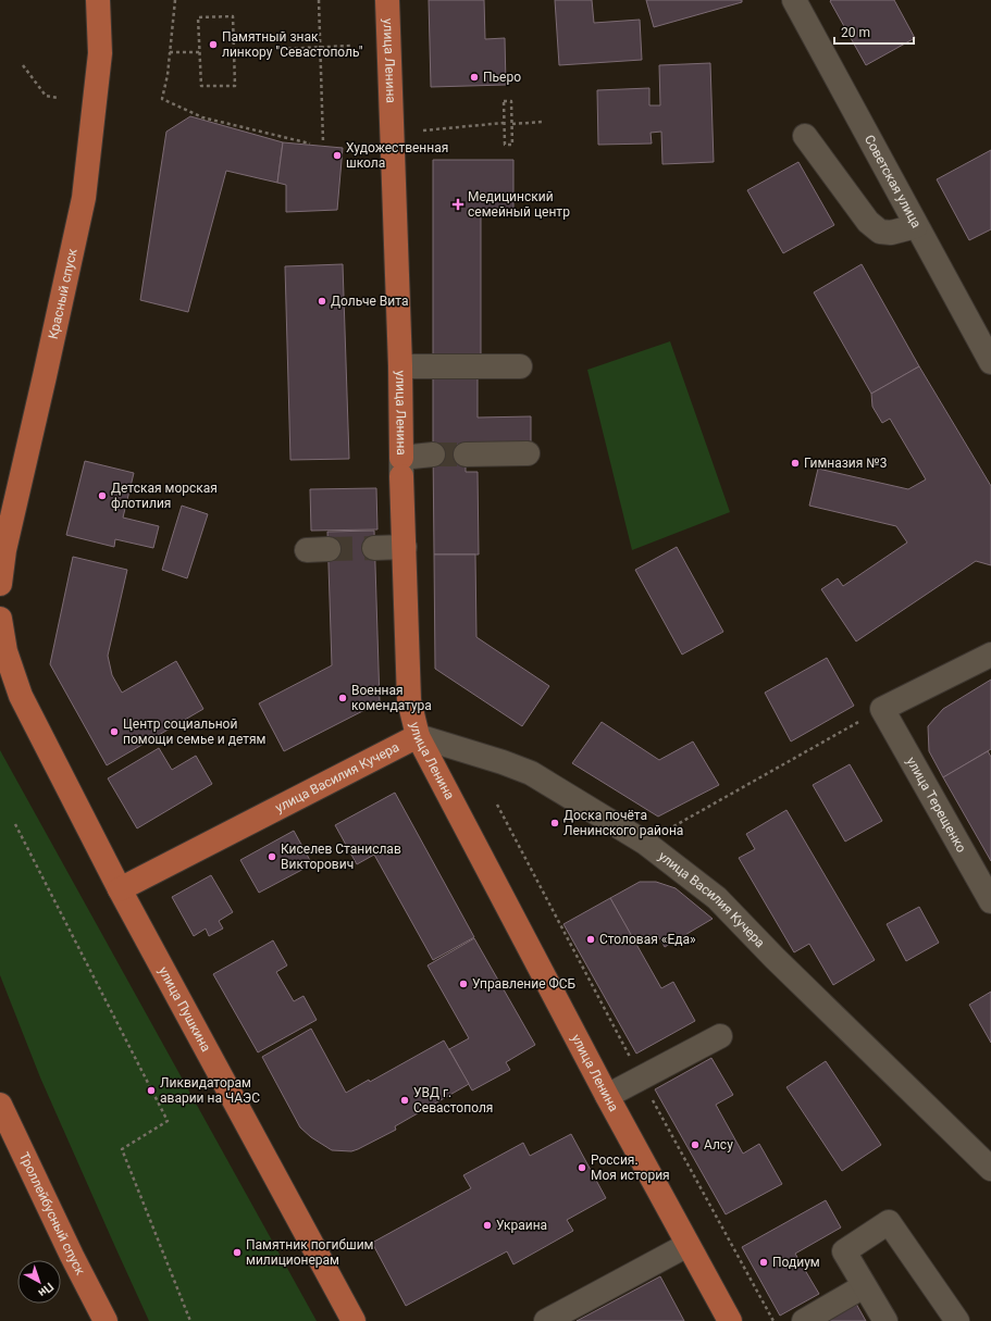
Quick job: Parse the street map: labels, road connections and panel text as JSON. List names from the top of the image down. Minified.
{"streets":{"main road":["улица Ленина","Красный спуск","улица Василия Кучера","улица Пушкина","Троллейбусный спуск"],"street":["Советская улица","улица Терещенко"]},"crossings":[["улица Ленина","улица Василия Кучера"],["улица Василия Кучера","улица Пушкина"]],"places":{"other":["Памятный знак линкору \"Севастополь\"","Пьеро","Художественная школа","Дольче Вита","Гимназия №3","Детская морская флотилия","Военная комендатура","Центр социальной помощи семье и детям","Доска почёта Ленинского района","Киселев Станислав Викторович","Столовая «Еда»","Управление ФСБ","Ликвидаторам аварии на ЧАЭС","УВД г. Севастополя","Алсу","Россия. Моя история","Украина","Памятник погибшим милиционерам","Подиум"],"health":["Медицинский семейный центр"]},"scale_bar":"20 m","north":"bottom right"}
